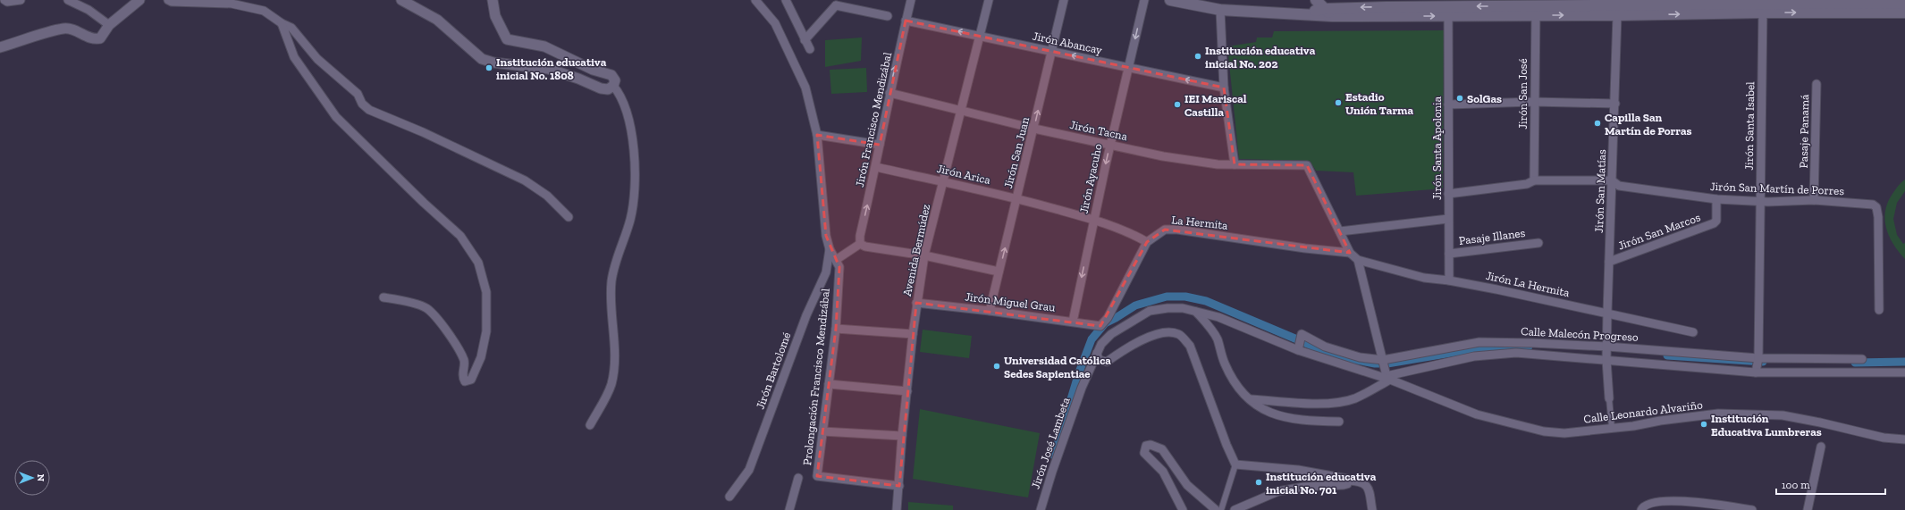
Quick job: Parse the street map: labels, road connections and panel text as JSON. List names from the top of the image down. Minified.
{"streets":{"street":["Jirón Abancay","Jirón San José","Jirón Francisco Mendizábal","Jirón Santa Isabel","Jirón Tacna","Pasaje Panamá","Jirón Santa Apolonia","Jirón San Juan","Jirón Arica","Jirón Ayacuho","Jirón San Martín de Porres","Jirón San Matías","La Hermita","Jirón San Marcos","Pasaje Illanes","Avenida Bermúdez","Jirón La Hermita","Jirón Miguel Grau","Calle Malecón Progreso","Jirón Bartolomé","Prolongación Francisco Mendizábal","Calle Leonardo Alvariño","Jirón José Lambeta"]},"crossings":[["Jirón Abancay","Jirón Francisco Mendizábal"],["Jirón Abancay","Jirón San Juan"],["Jirón Abancay","Jirón Ayacuho"],["Jirón Abancay","Avenida Bermúdez"],["Jirón San José","Jirón San Martín de Porres"],["Jirón Francisco Mendizábal","Jirón Tacna"],["Jirón Francisco Mendizábal","Jirón Arica"],["Jirón Santa Isabel","Jirón San Martín de Porres"],["Jirón Santa Isabel","Calle Malecón Progreso"],["Jirón Tacna","Jirón San Juan"],["Jirón Tacna","Jirón Ayacuho"],["Jirón Tacna","Avenida Bermúdez"],["Pasaje Panamá","Jirón San Martín de Porres"],["Jirón Santa Apolonia","Jirón San Martín de Porres"],["Jirón Santa Apolonia","Pasaje Illanes"],["Jirón Santa Apolonia","Jirón La Hermita"],["Jirón San Juan","Jirón Arica"],["Jirón San Juan","Jirón Miguel Grau"],["Jirón Arica","Jirón Ayacuho"],["Jirón Arica","La Hermita"],["Jirón Arica","Avenida Bermúdez"],["Jirón Ayacuho","Jirón Miguel Grau"],["Jirón San Martín de Porres","Jirón San Matías"],["Jirón San Martín de Porres","Jirón San Marcos"],["Jirón San Matías","Jirón San Marcos"],["Jirón San Matías","Jirón La Hermita"],["Jirón San Matías","Calle Malecón Progreso"],["La Hermita","Jirón Miguel Grau"],["Avenida Bermúdez","Jirón Miguel Grau"],["Avenida Bermúdez","Prolongación Francisco Mendizábal"],["Calle Malecón Progreso","Calle Leonardo Alvariño"],["Calle Malecón Progreso","Jirón José Lambeta"],["Jirón Bartolomé","Prolongación Francisco Mendizábal"],["Calle Leonardo Alvariño","Jirón José Lambeta"]],"one_way":["Jirón Abancay","Jirón Francisco Mendizábal","Jirón San Juan","Jirón Ayacuho"],"places":["Institución educativa inicial No. 202","Institución educativa inicial No. 1808","SolGas","Estadio Unión Tarma","IEI Mariscal Castilla","Capilla San Martín de Porras","Universidad Católica Sedes Sapientiae","Institución Educativa Lumbreras","Institución educativa inicial No. 701"],"scale_bar":"100 m","north":"right"}
